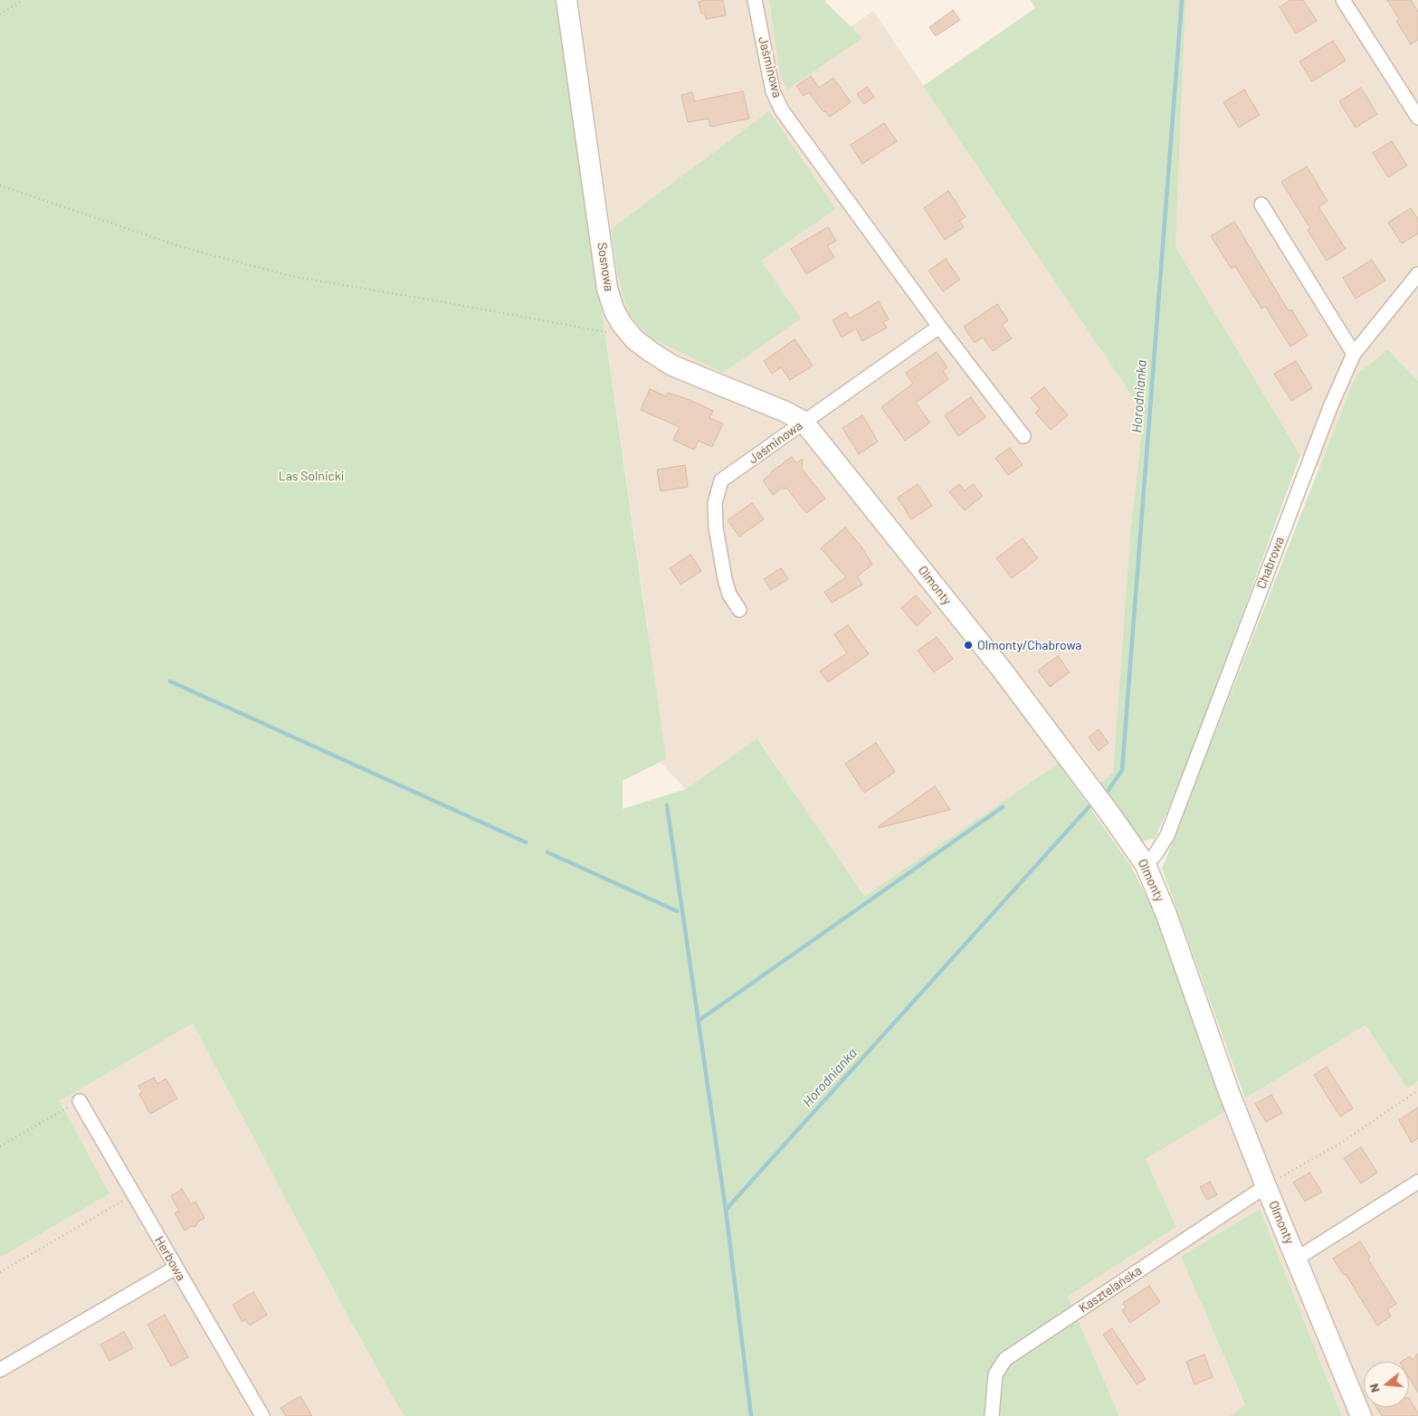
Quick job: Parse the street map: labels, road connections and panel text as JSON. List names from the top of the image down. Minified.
{"streets":{"street":["Jaśminowa","Sosnowa","Chabrowa","Olmonty","Herbowa","Kasztelańska"]},"crossings":[["Jaśminowa","Sosnowa"],["Jaśminowa","Olmonty"],["Sosnowa","Olmonty"],["Chabrowa","Olmonty"],["Olmonty","Kasztelańska"]],"water":["Horodnianka"],"parks":["Las Solnicki"],"places":["Olmonty/Chabrowa"],"north":"left"}
